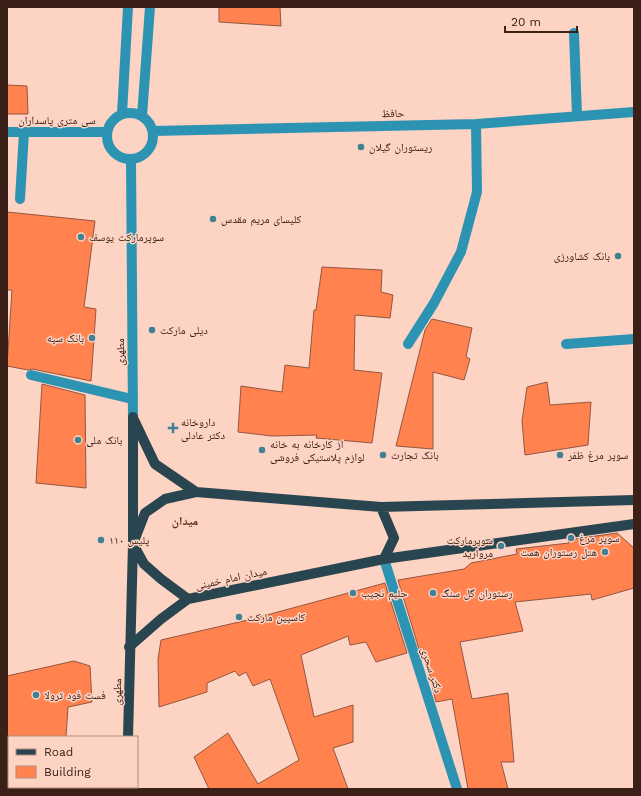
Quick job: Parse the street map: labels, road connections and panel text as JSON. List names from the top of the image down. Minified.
{"streets":{"main road":["مطهری","میدان امام خمینی"],"street":["حافظ","سی متری پاسداران","دکتر سحری"]},"crossings":[["حافظ","سی متری پاسداران"],["حافظ","مطهری"],["سی متری پاسداران","مطهری"],["مطهری","میدان امام خمینی"],["میدان امام خمینی","دکتر سحری"]],"districts":["میدان"],"places":{"other":["ریستوران گیلان","کلیسای مریم مقدس","سوپرمارکت یوسف","بانک کشاورزی","دیلی مارکت","بانک سپه","بانک ملی","از کارخانه به خانه لوازم پلاستیکی فروشی","بانک تجارت","سوپر مرغ ظفر","سوپر مرغ","پلیس ۱۱۰","سوپرمارکت مروارید","هتل رستوران همت","حلیم نجیب","رستوران گل سنگ","کاسپین مارکت","فست فود ترولا"],"health":["داروخانه دکتر عادلی"]},"legend":["Road","Building"],"scale_bar":"20 m"}
